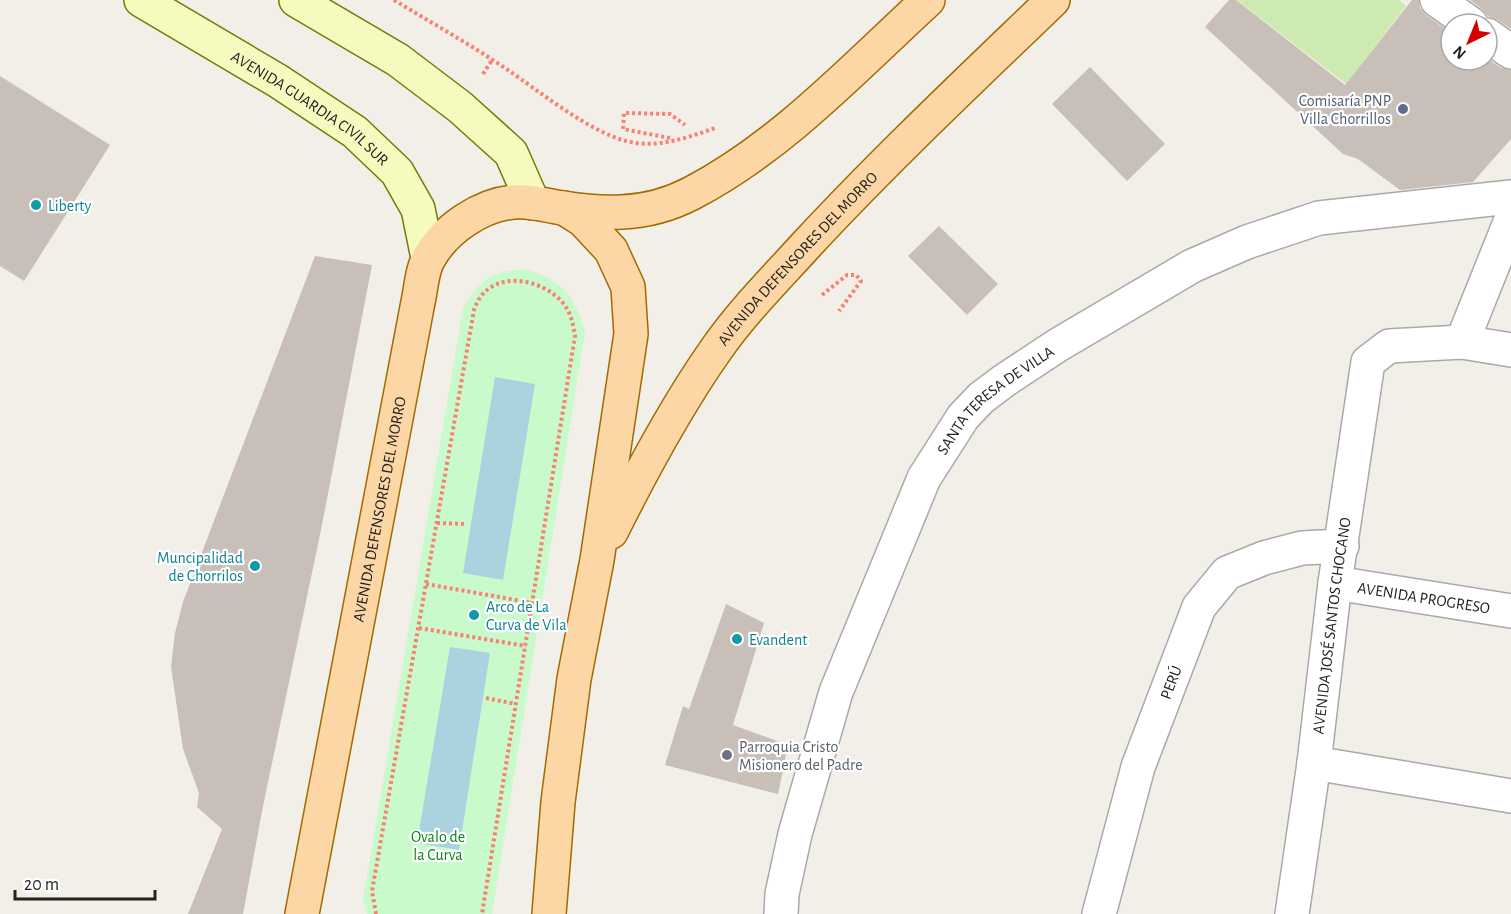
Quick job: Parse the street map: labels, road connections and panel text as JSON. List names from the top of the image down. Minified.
{"streets":{"main road":["AVENIDA GUARDIA CIVIL SUR","AVENIDA DEFENSORES DEL MORRO"],"street":["SANTA TERESA DE VILLA","AVENIDA PROGRESO","AVENIDA JOSÉ SANTOS CHOCANO","PERÚ"]},"crossings":[["AVENIDA GUARDIA CIVIL SUR","AVENIDA DEFENSORES DEL MORRO"],["AVENIDA PROGRESO","AVENIDA JOSÉ SANTOS CHOCANO"],["AVENIDA JOSÉ SANTOS CHOCANO","PERÚ"]],"parks":["Ovalo de la Curva"],"places":["Comisaría PNP Villa Chorrillos","Liberty","Muncipalidad de Chorrilos","Arco de La Curva de Vila","Evandent","Parroquia Cristo Misionero del Padre"],"scale_bar":"20 m","north":"bottom left"}
